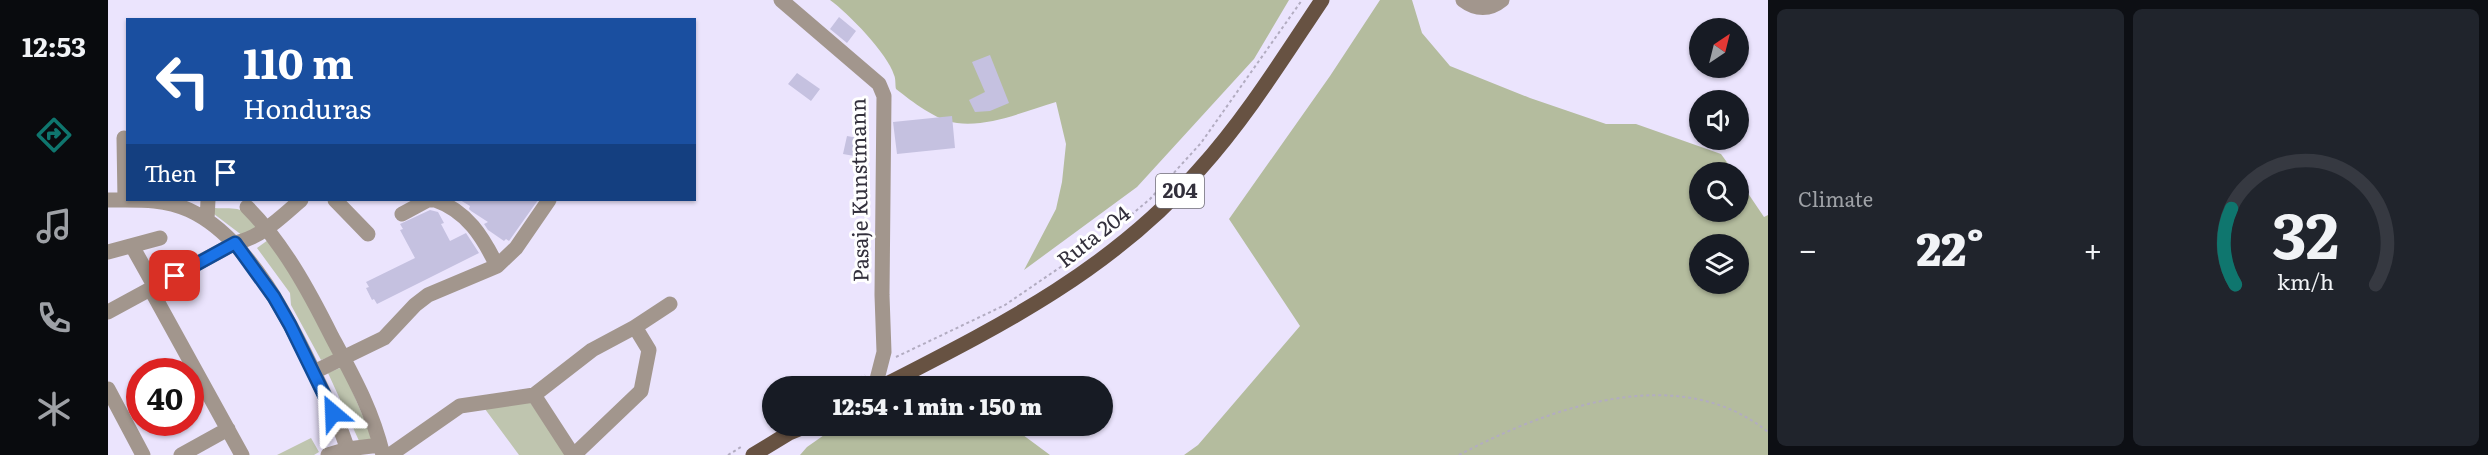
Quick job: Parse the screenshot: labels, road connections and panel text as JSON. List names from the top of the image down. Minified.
{"streets":{"main road":["204","Ruta 204"],"street":["Pasaje Kunstmann"]},"north":"top right","page":{"tabs":"12:53","tile":"Climate","turn":["110 m","Honduras"],"then":"Then","heat":["−","22°","+"],"limit":"40","trip":"12:54 · 1 min · 150 m","gauge":["32","km/h"]}}
